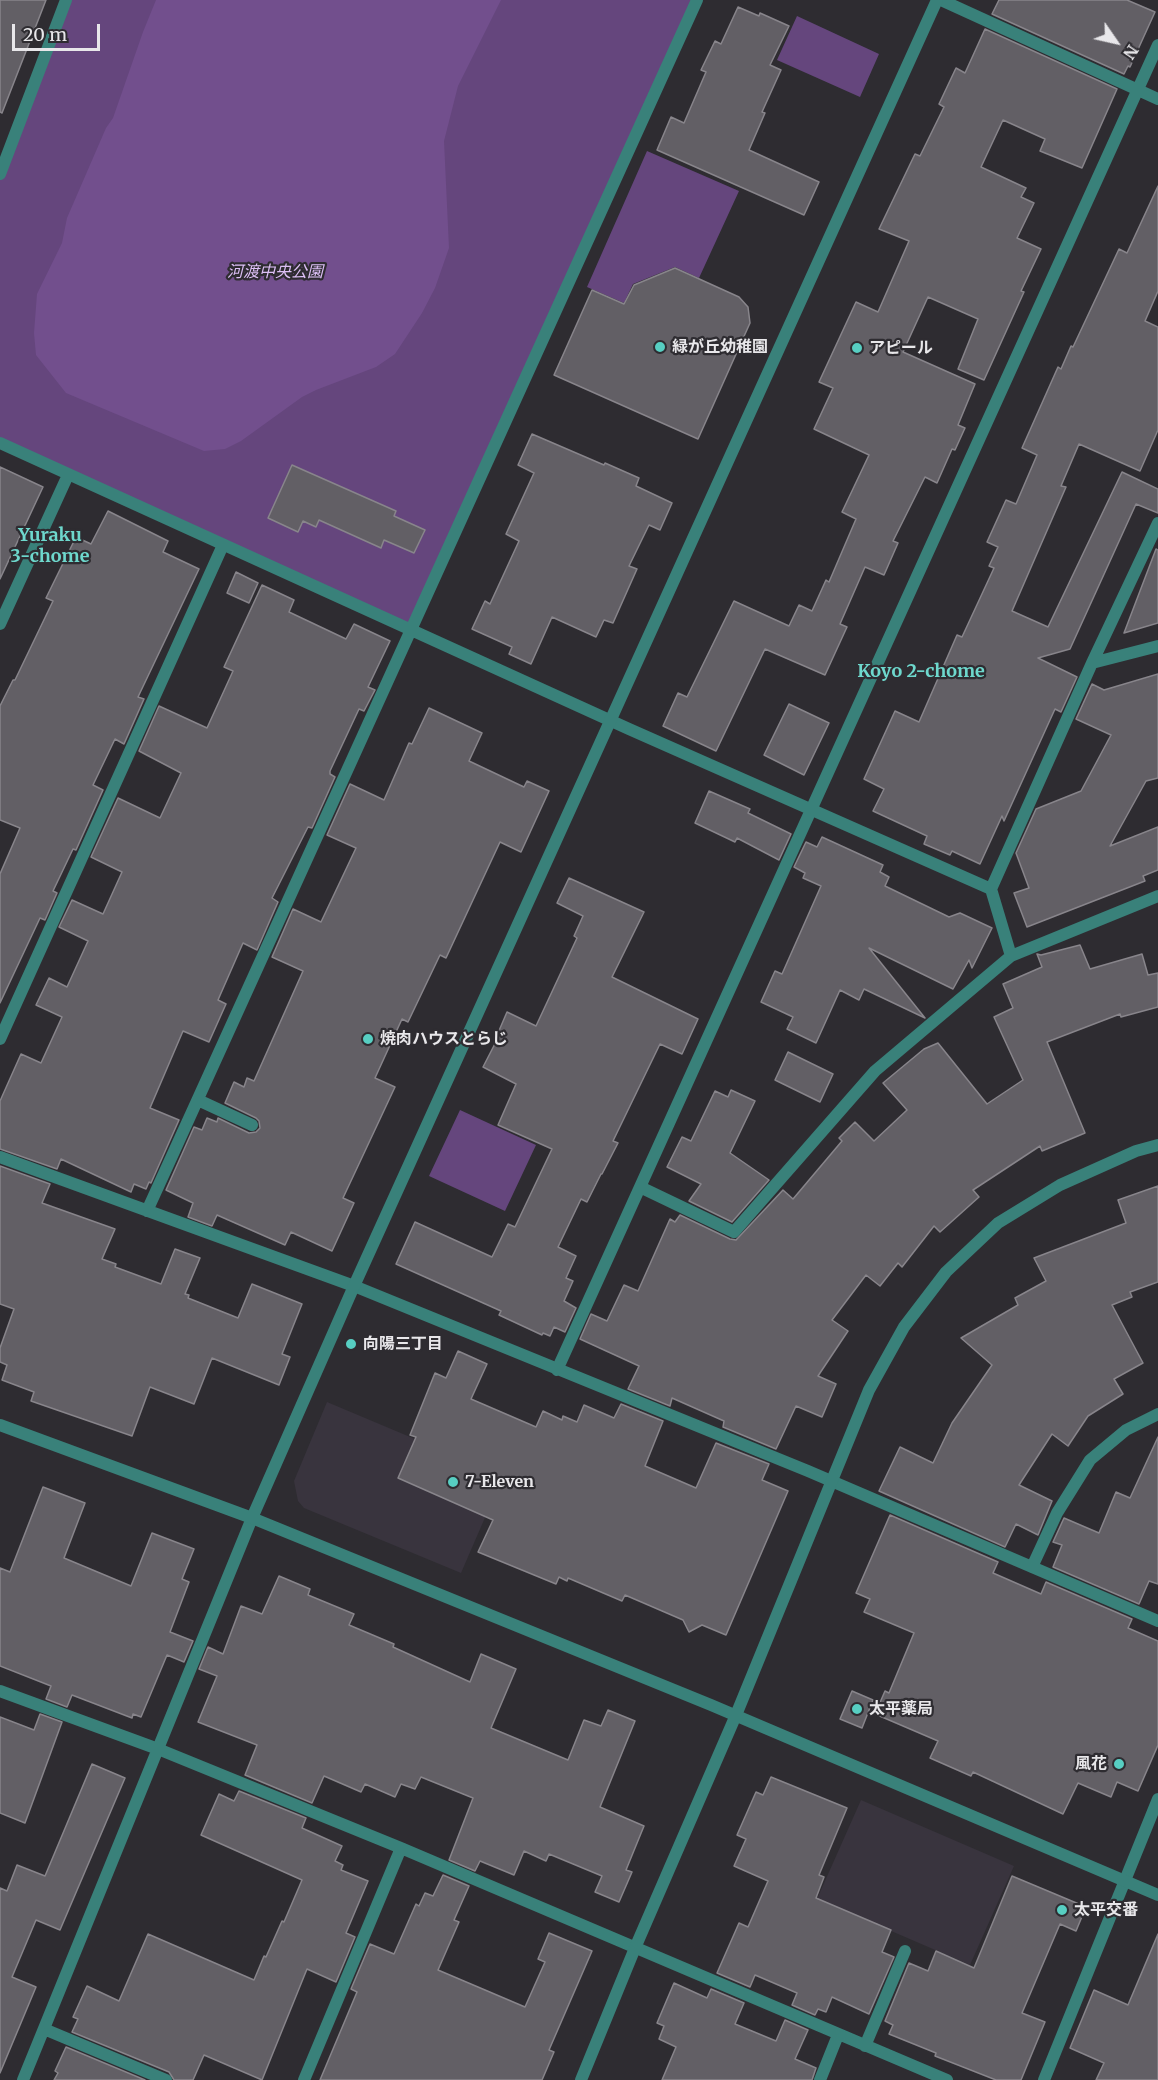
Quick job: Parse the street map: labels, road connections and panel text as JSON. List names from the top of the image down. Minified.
{"districts":["Yuraku 3-chome","Koyo 2-chome"],"parks":["河渡中央公園"],"places":["緑が丘幼稚園","アピール","焼肉ハウスとらじ","向陽三丁目","7-Eleven","太平薬局","風花","太平交番"],"scale_bar":"20 m","north":"bottom right"}
